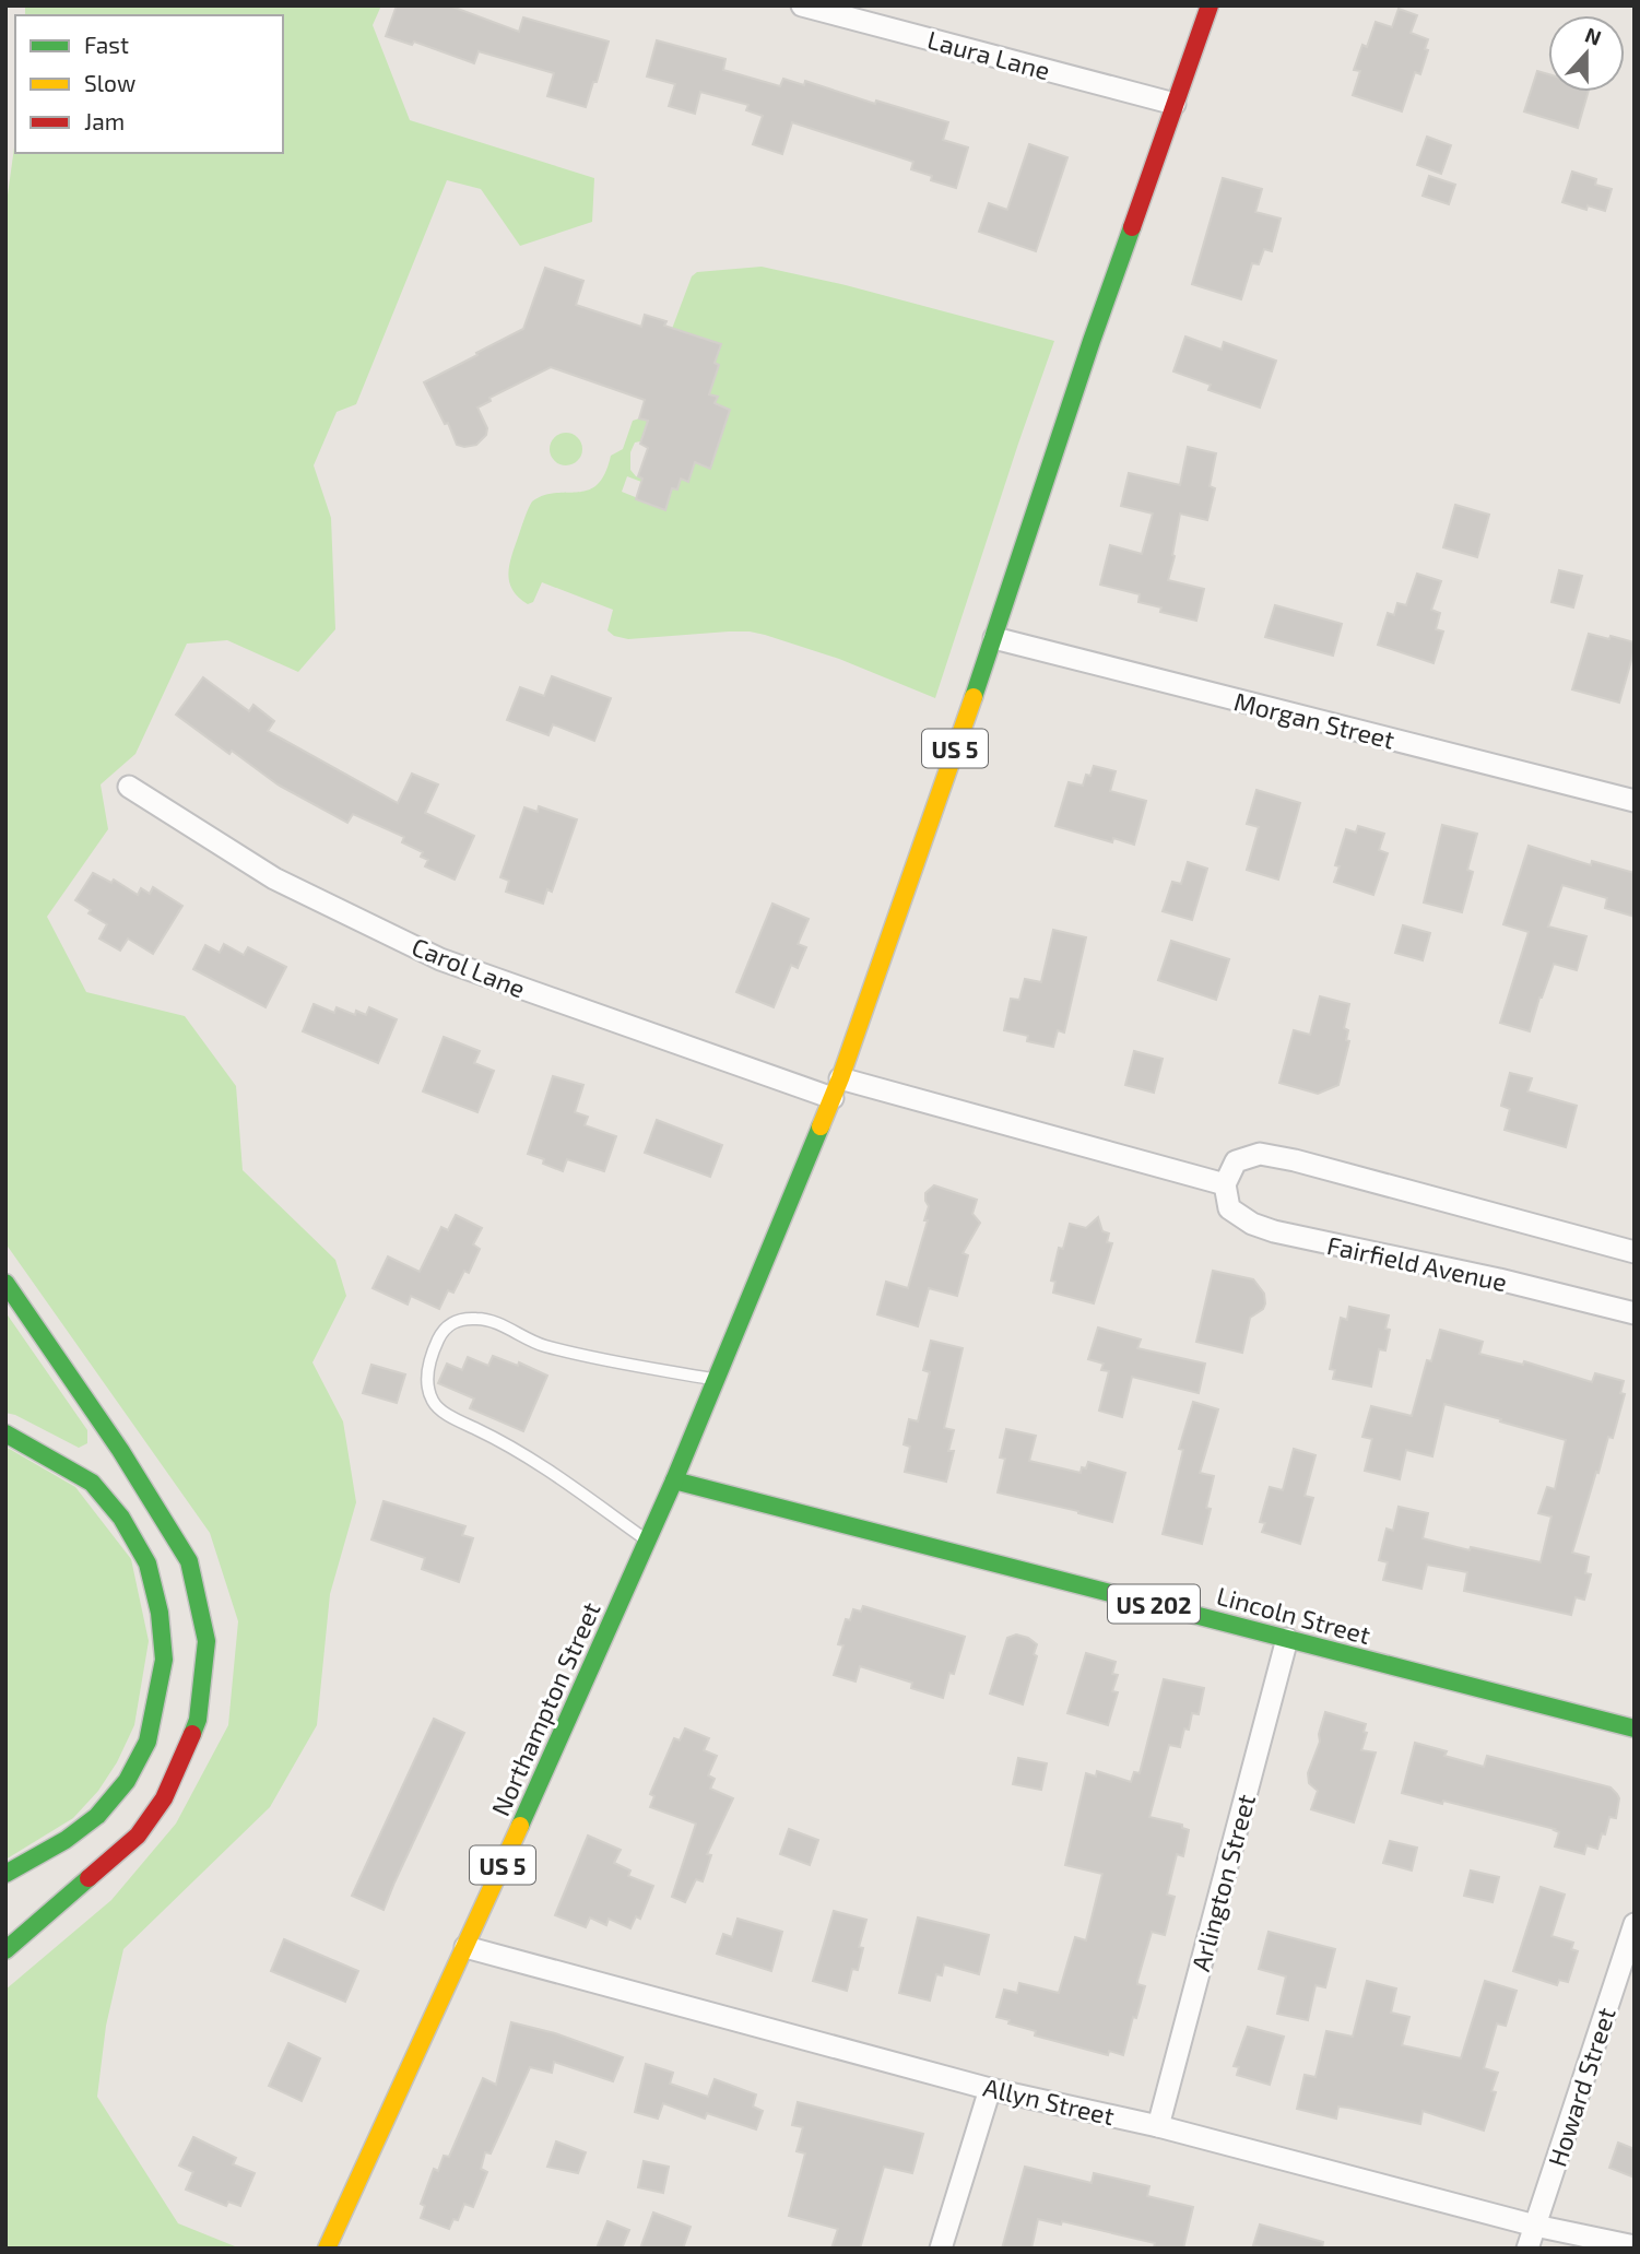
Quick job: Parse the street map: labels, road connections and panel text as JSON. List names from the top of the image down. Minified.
{"streets":{"main road":["US 5","US 202","Lincoln Street","Northampton Street"],"street":["Laura Lane","Morgan Street","Carol Lane","Fairfield Avenue","Arlington Street","Howard Street","Allyn Street"]},"crossings":[["Laura Lane","US 5"],["Morgan Street","US 5"],["US 5","Carol Lane"],["US 5","Lincoln Street"],["US 5","Northampton Street"],["Lincoln Street","Northampton Street"],["Lincoln Street","Arlington Street"],["Northampton Street","Allyn Street"],["Arlington Street","Allyn Street"],["Howard Street","Allyn Street"]],"legend":["Fast","Slow","Jam"],"north":"top"}
